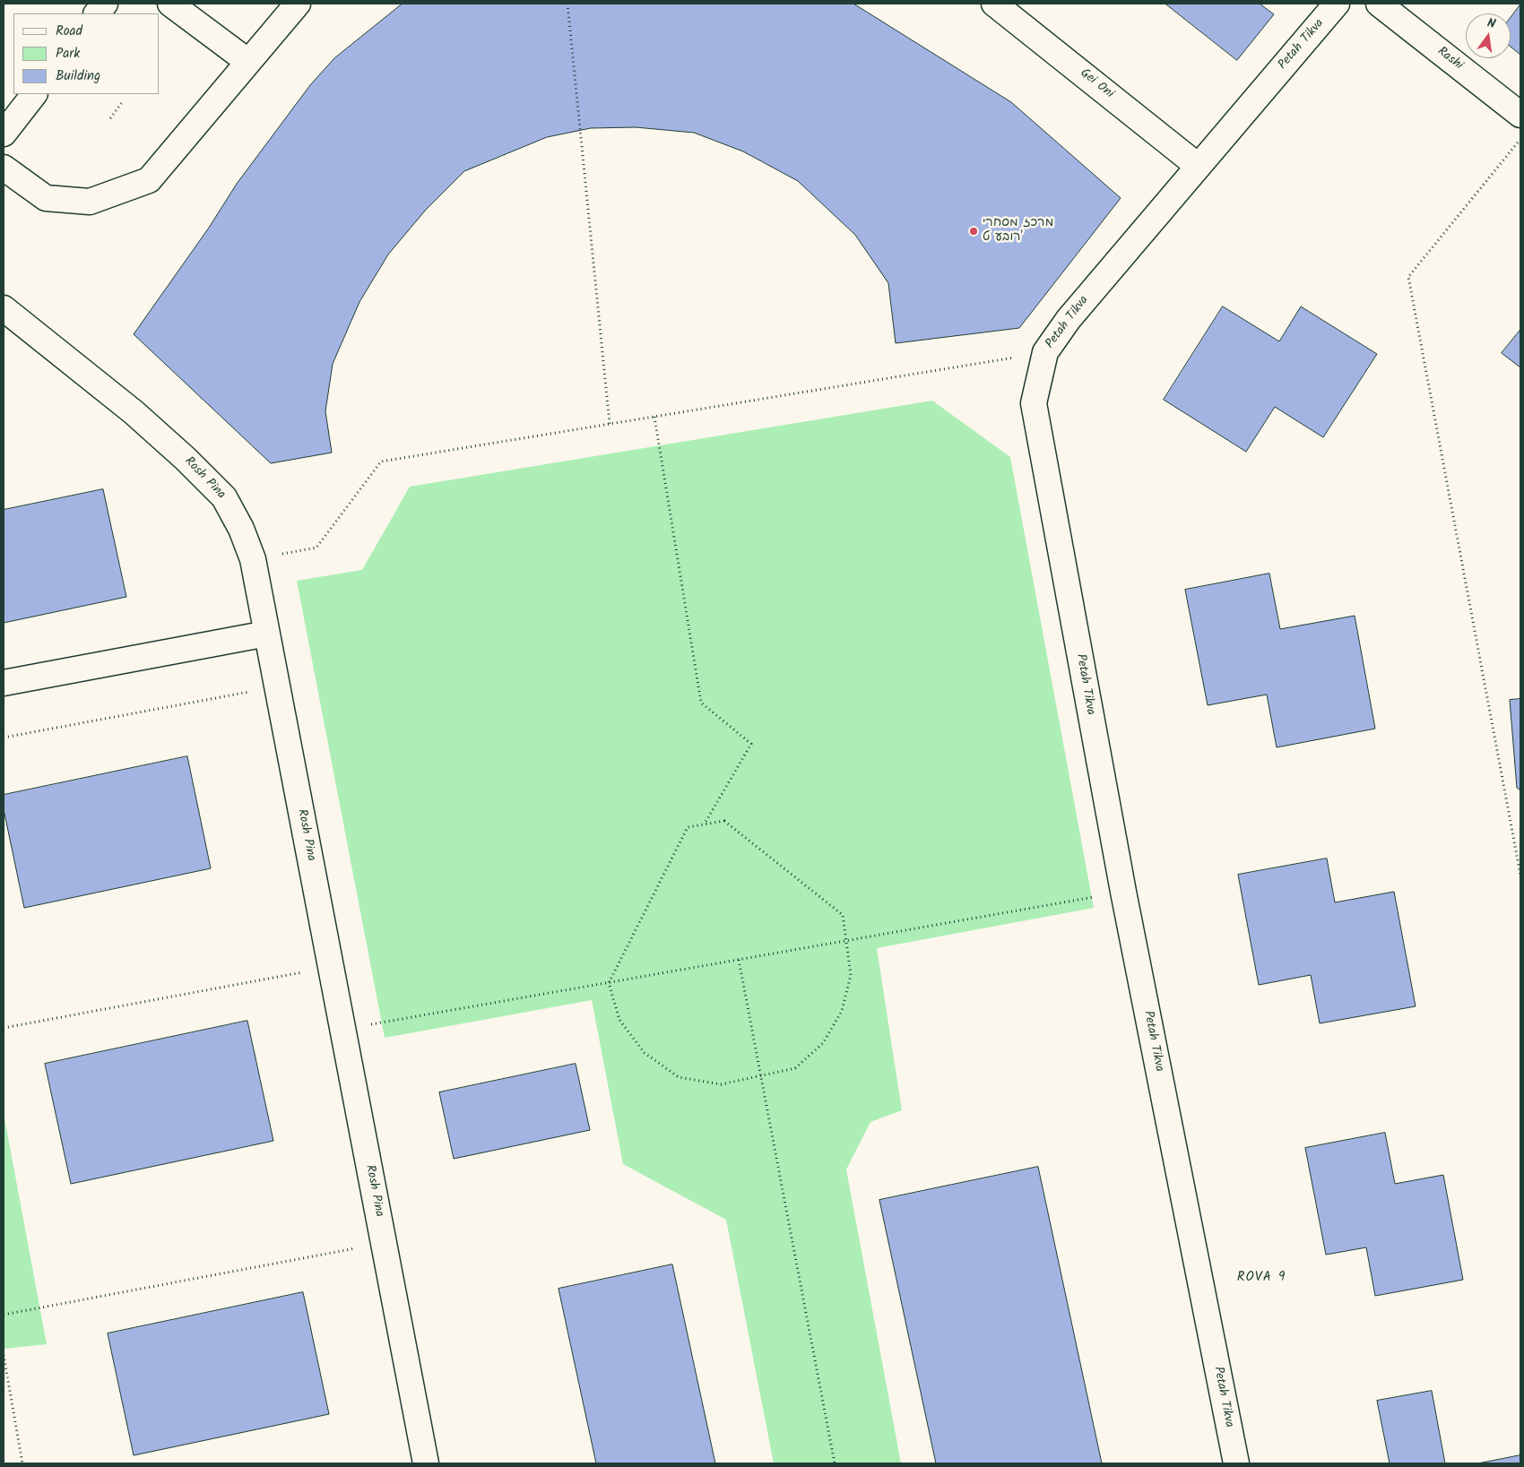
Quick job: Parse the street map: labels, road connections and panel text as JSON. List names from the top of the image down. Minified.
{"streets":{"street":["Petah Tikva","Rashi","Gei Oni","Rosh Pina"]},"crossings":[["Petah Tikva","Gei Oni"]],"districts":["ROVA 9"],"places":["מרכז מסחרי רובע ט'"],"legend":["Road","Park","Building"],"north":"top"}
